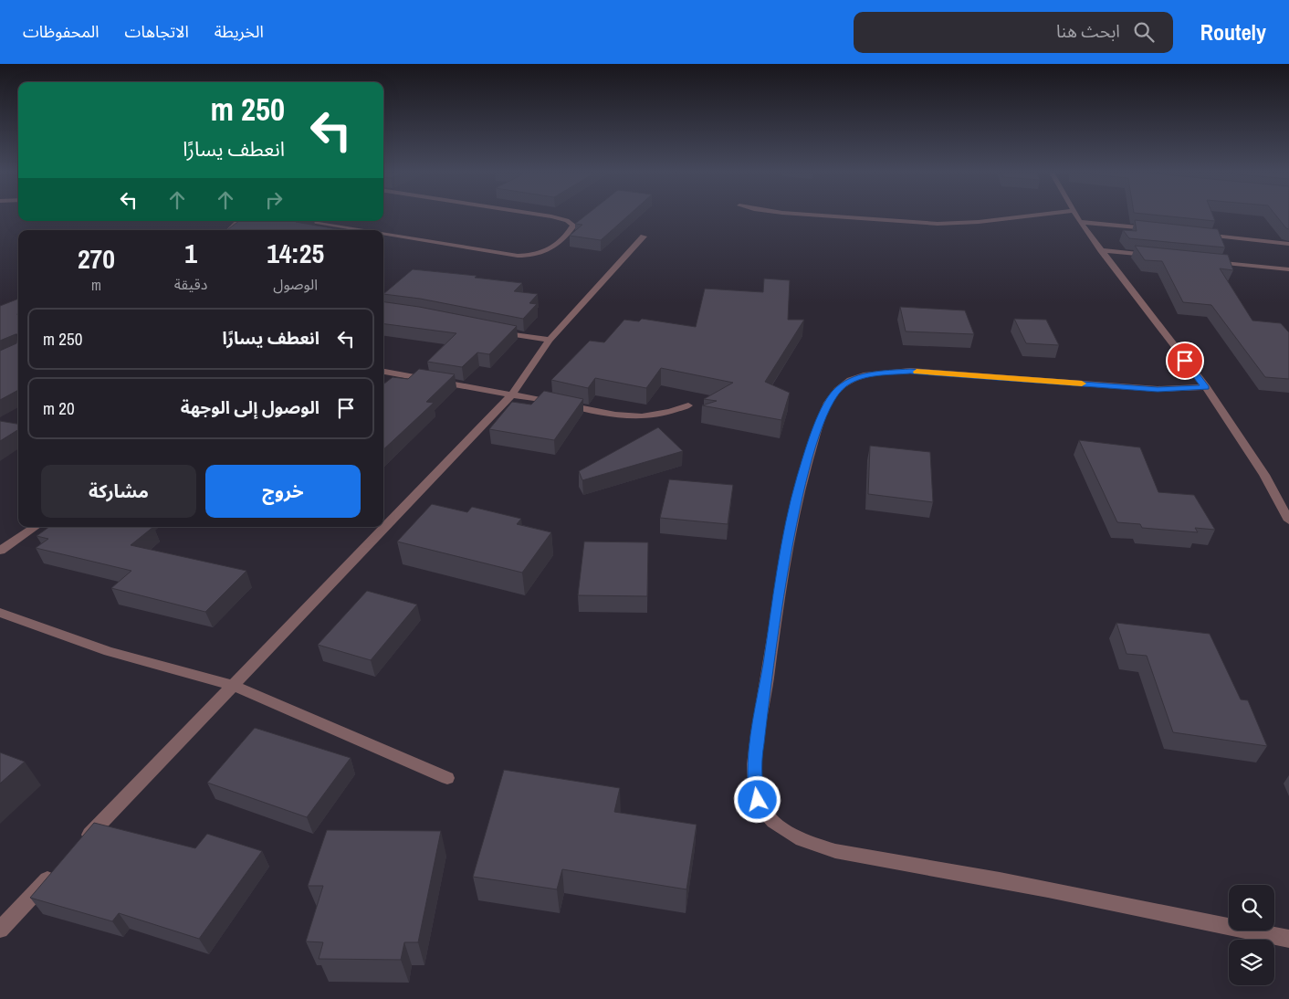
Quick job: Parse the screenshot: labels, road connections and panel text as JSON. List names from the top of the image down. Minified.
{"page":{"header":"Routely","search":"ابحث هنا","nav":["الخريطة","الاتجاهات","المحفوظات"],"turn":["250 m","انعطف يسارًا"],"eta":["14:25","الوصول","1","دقيقة","270","m"],"list":[{"name":"انعطف يسارًا","value":"250 m"},{"name":"الوصول إلى الوجهة","value":"20 m"}],"buttons":["خروج","مشاركة"]}}
